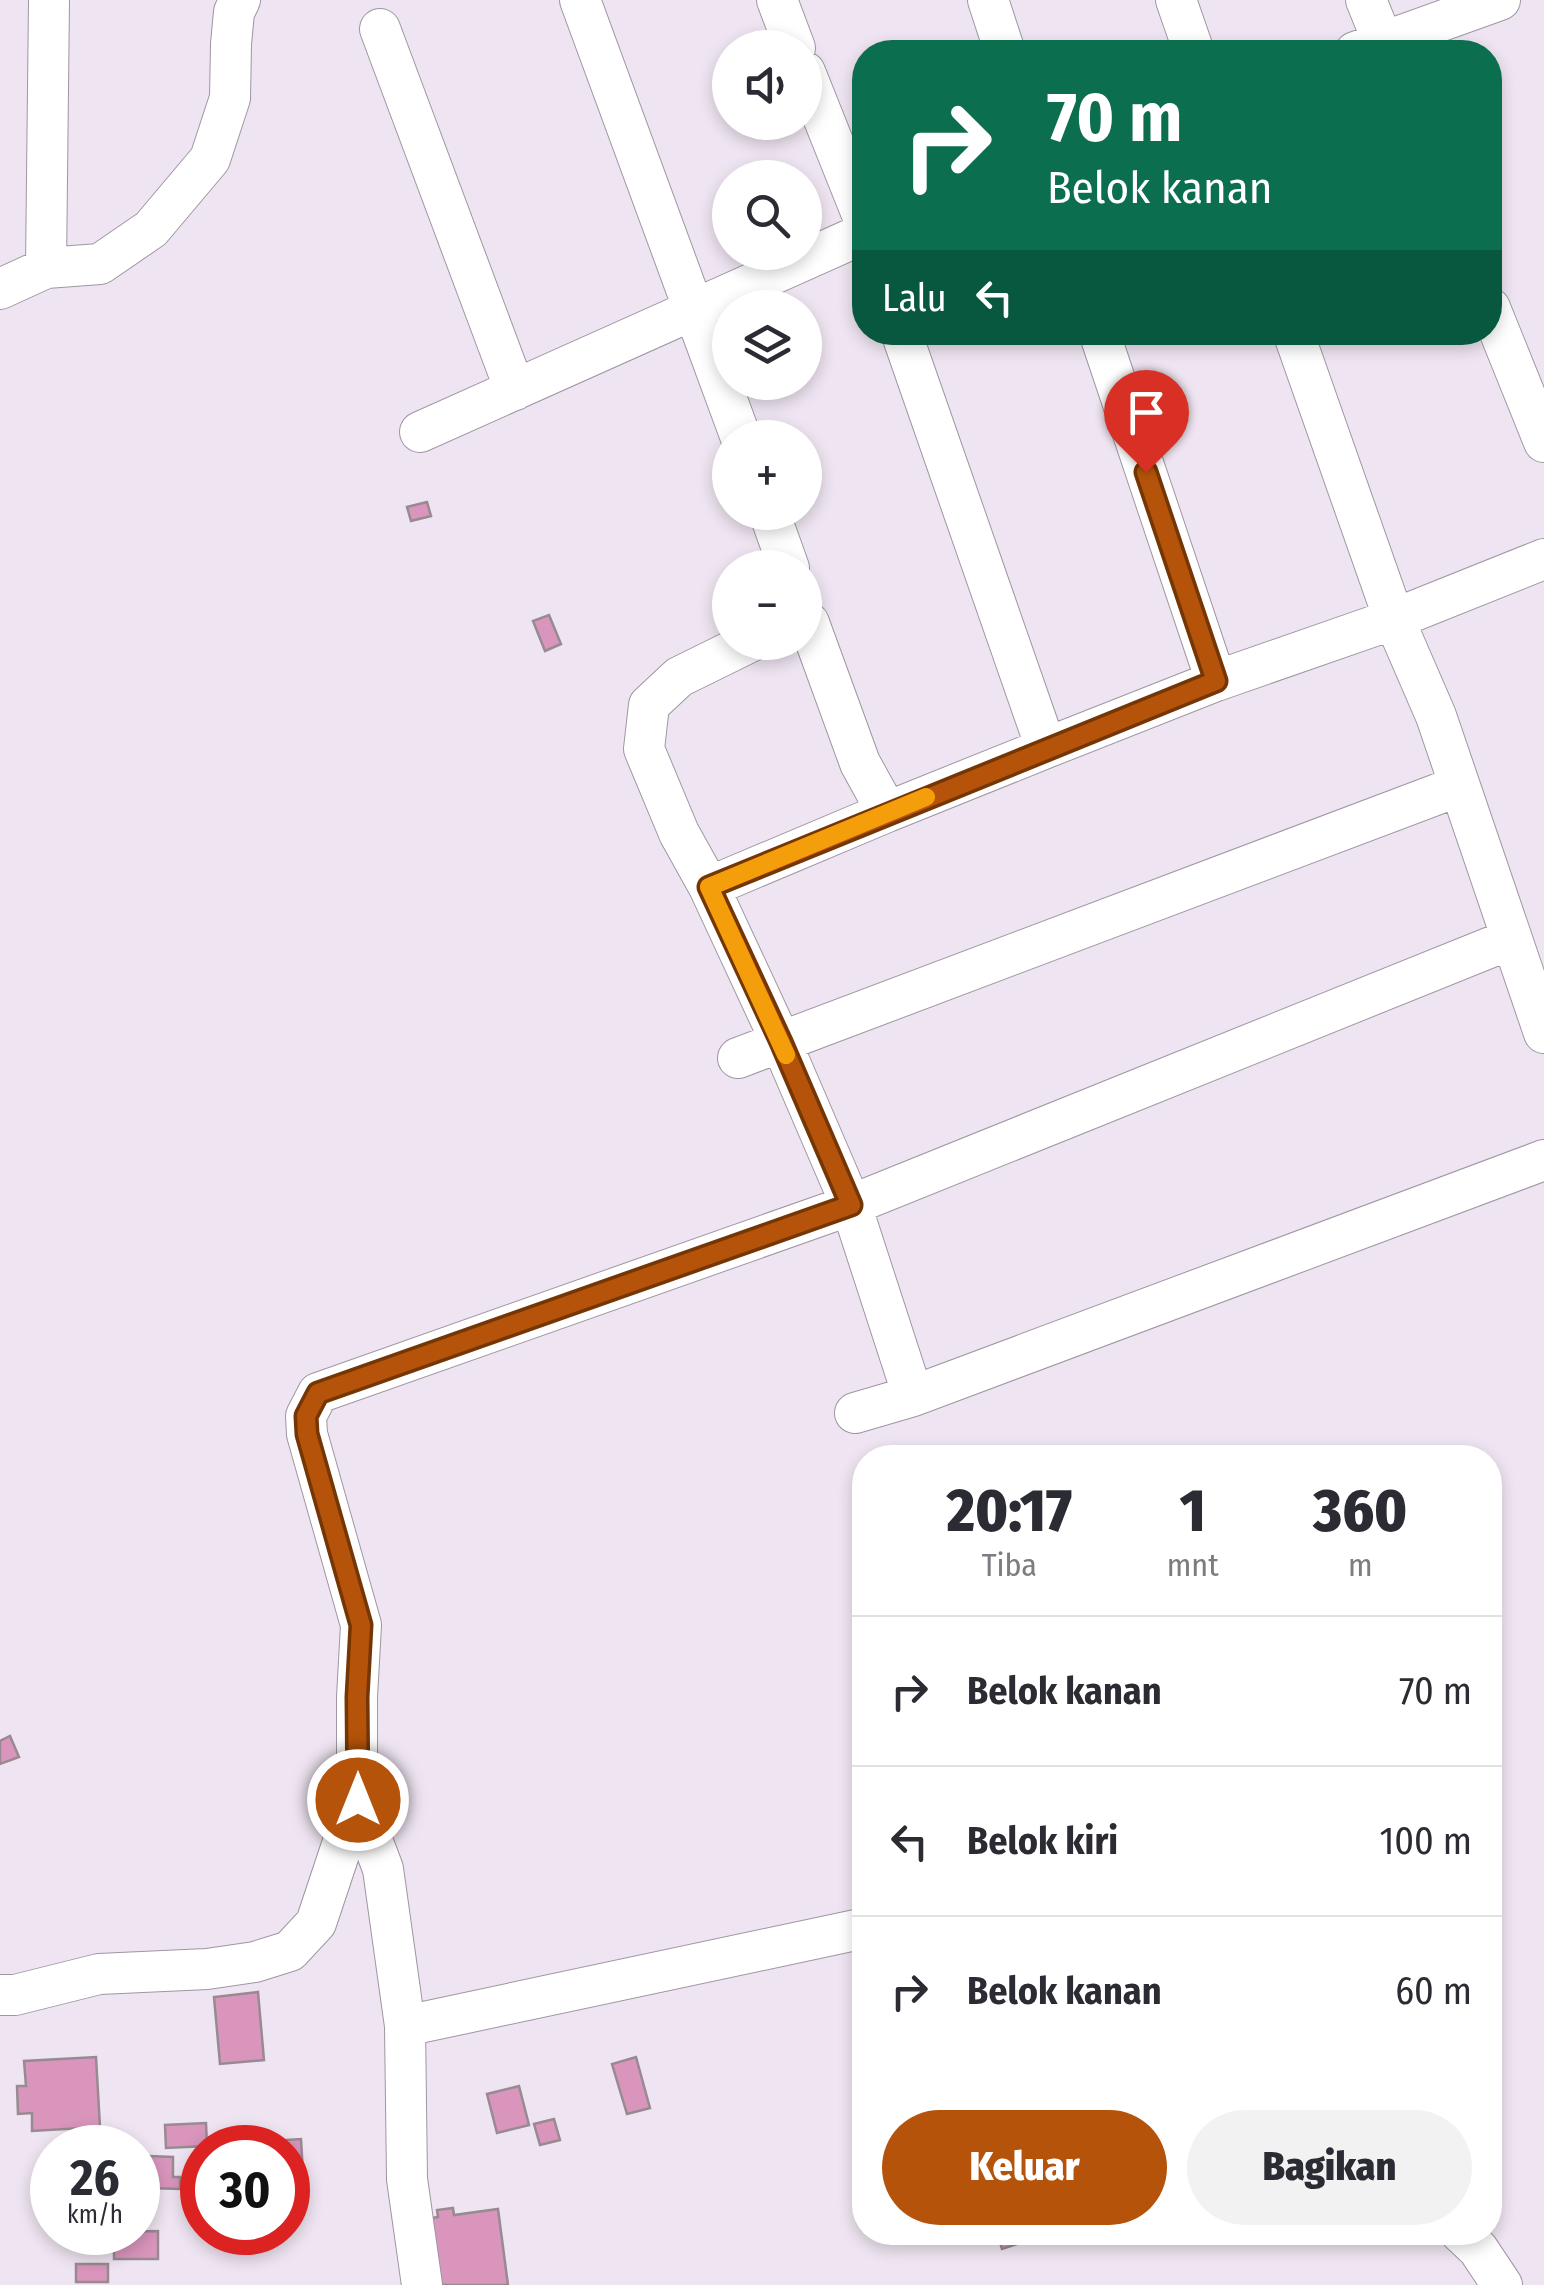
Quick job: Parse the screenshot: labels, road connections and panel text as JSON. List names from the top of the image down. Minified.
{"page":{"map_buttons":["+","−"],"turn":["70 m","Belok kanan"],"then":"Lalu","eta":["20:17","Tiba","1","mnt","360","m"],"list":[{"name":"Belok kanan","value":"70 m"},{"name":"Belok kiri","value":"100 m"},{"name":"Belok kanan","value":"60 m"}],"buttons":["Keluar","Bagikan"],"speed":"26 km/h","limit":"30"}}
